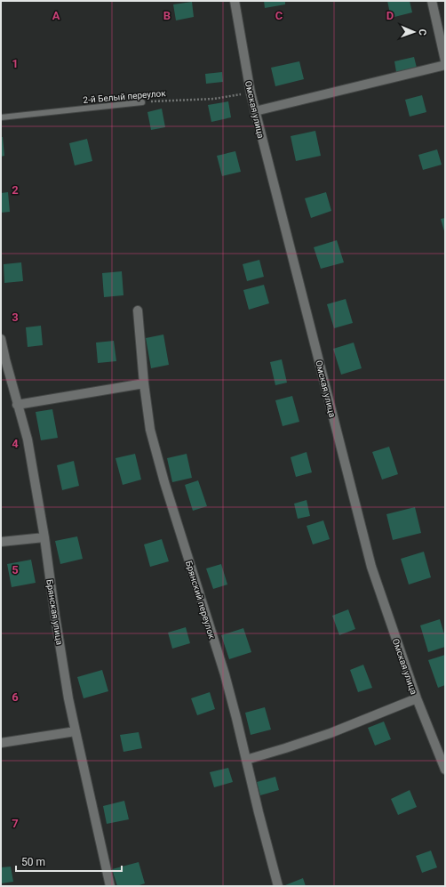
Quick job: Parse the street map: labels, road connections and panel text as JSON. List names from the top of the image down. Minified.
{"streets":{"street":["Омская улица","Брянский переулок","Брянская улица"],"lane":["2-й Белый переулок"]},"crossings":[["2-й Белый переулок","Омская улица"]],"scale_bar":"50 m","north":"right","grid":{"columns":["A","B","C","D"],"rows":["1","2","3","4","5","6","7"]}}
